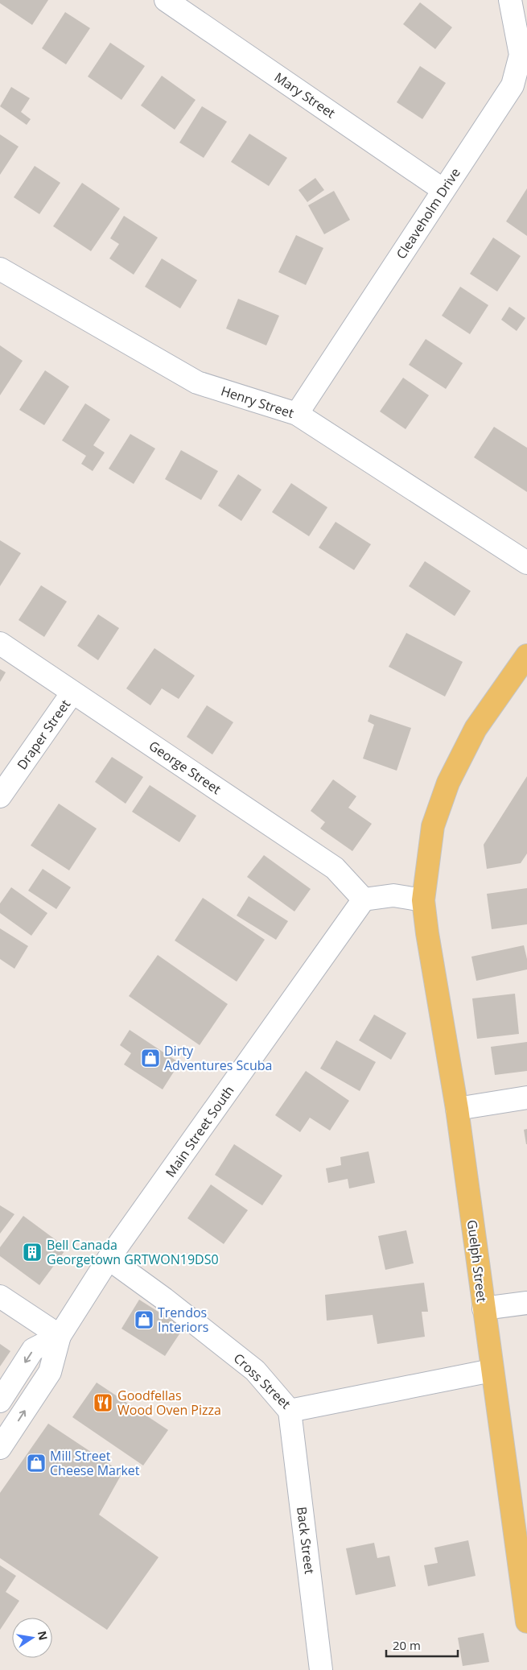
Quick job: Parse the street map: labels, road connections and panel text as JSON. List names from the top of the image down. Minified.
{"streets":{"main road":["Guelph Street"],"street":["Mary Street","Cleaveholm Drive","Henry Street","Draper Street","George Street","Main Street South","Cross Street","Back Street"]},"crossings":[["Mary Street","Cleaveholm Drive"],["Cleaveholm Drive","Henry Street"],["Draper Street","George Street"],["George Street","Main Street South"],["Main Street South","Cross Street"],["Guelph Street","Cross Street"],["Cross Street","Back Street"]],"places":{"shop":["Dirty Adventures Scuba","Trendos Interiors","Mill Street Cheese Market"],"building":["Bell Canada Georgetown GRTWON19DS0"],"restaurant":["Goodfellas Wood Oven Pizza"]},"scale_bar":"20 m","north":"right"}
